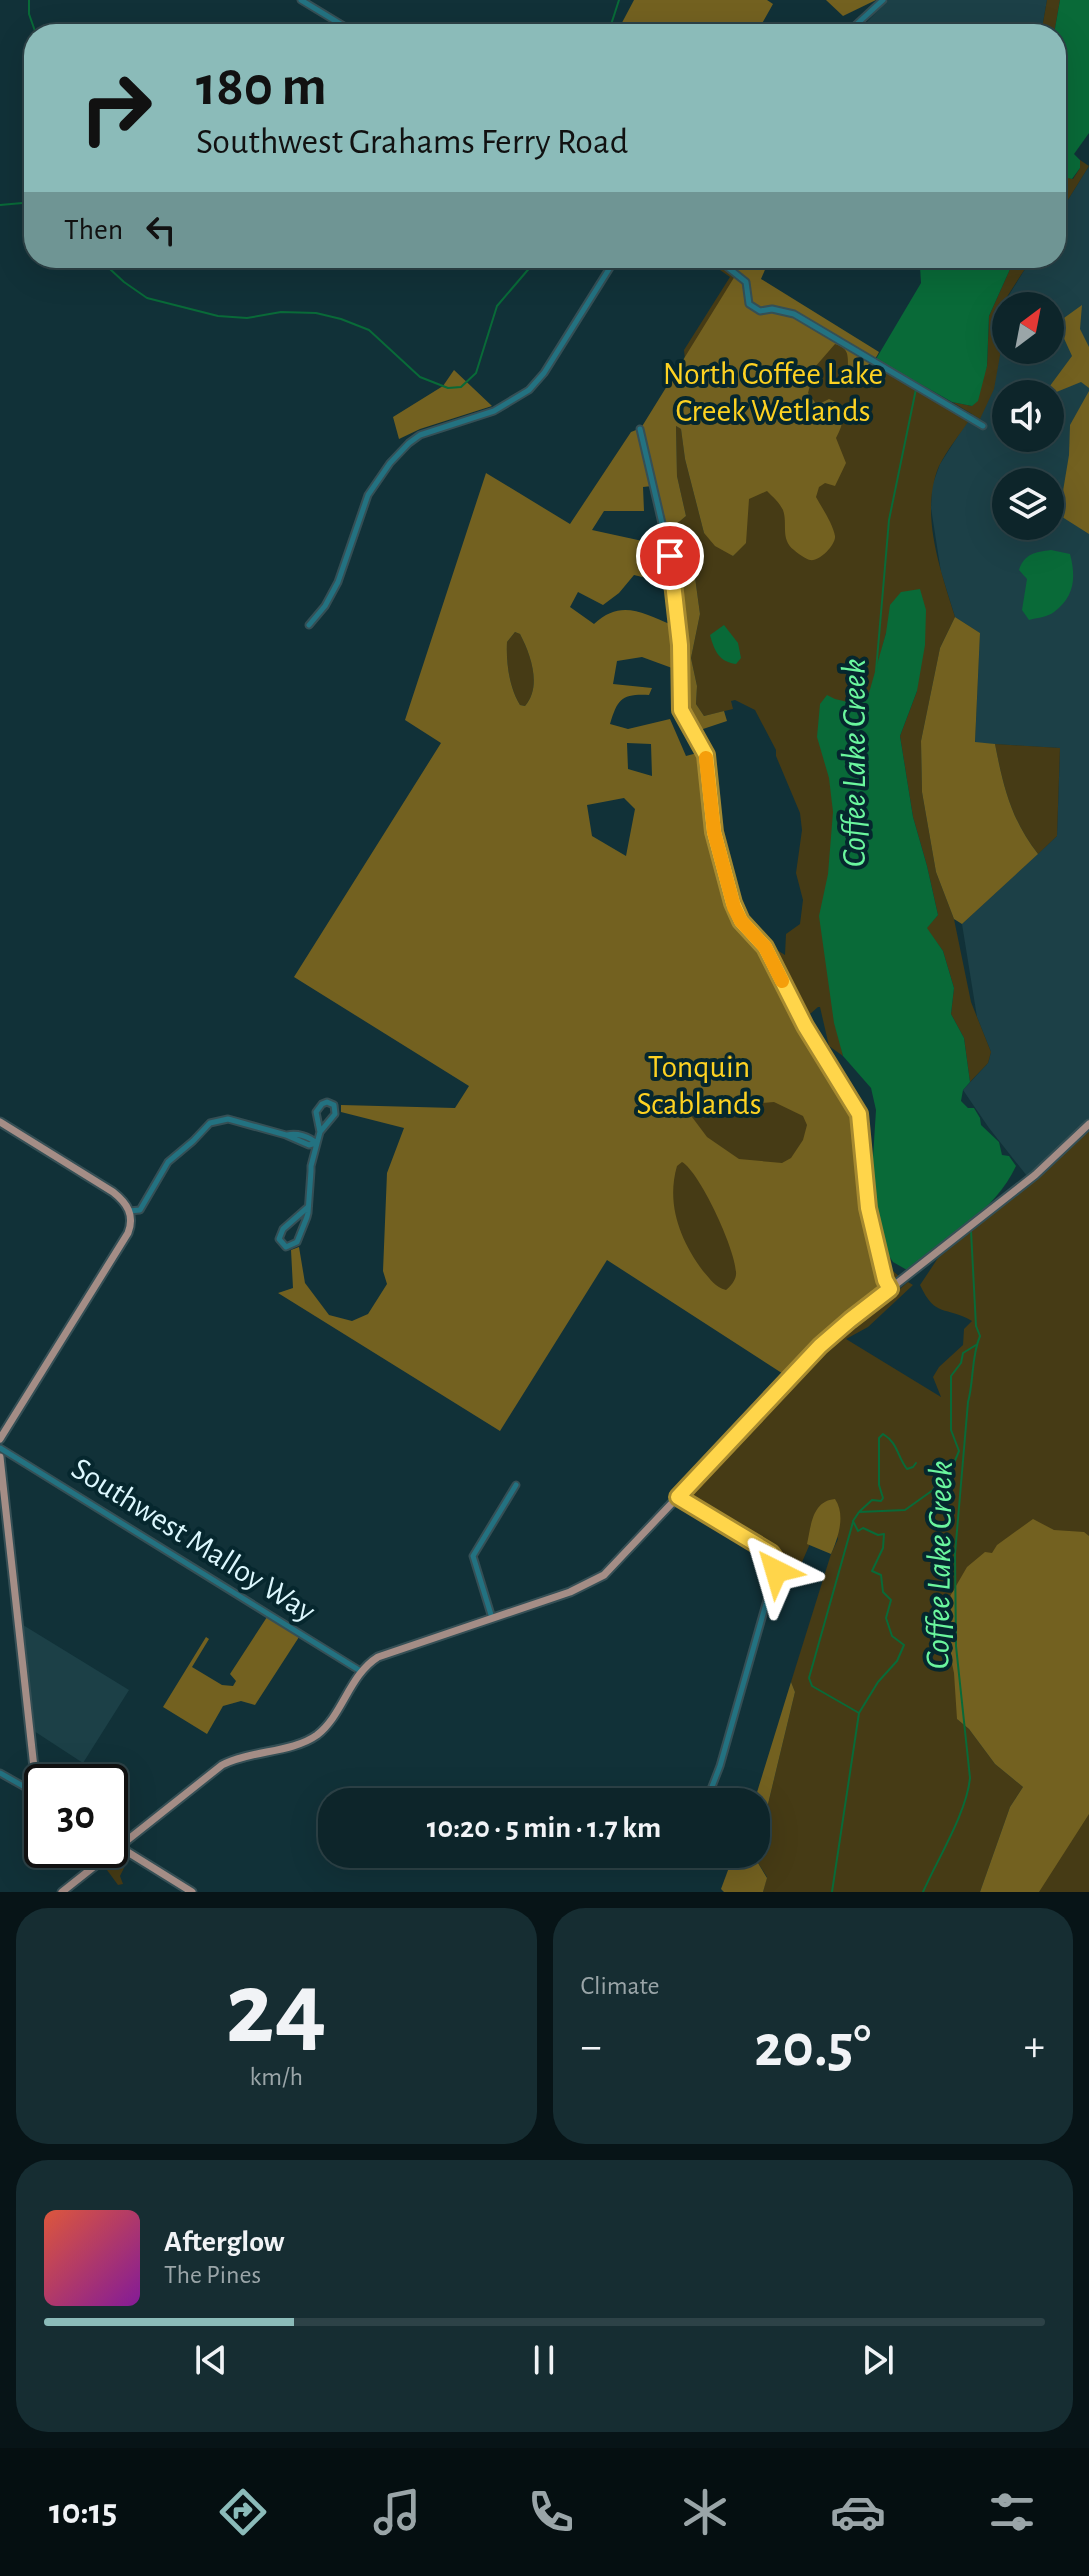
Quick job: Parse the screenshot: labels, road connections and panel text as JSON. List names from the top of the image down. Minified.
{"streets":{"street":["Southwest Malloy Way"]},"water":["Coffee Lake Creek"],"parks":["North Coffee Lake Creek Wetlands","Tonquin Scablands"],"north":"top right","page":{"turn":["180 m","Southwest Grahams Ferry Road"],"then":"Then","limit":"30","trip":"10:20 · 5 min · 1.7 km","tile":[["24","km/h"],"Climate"],"heat":["−","20.5°","+"],"song":["Afterglow","The Pines"],"tabs":"10:15"}}
